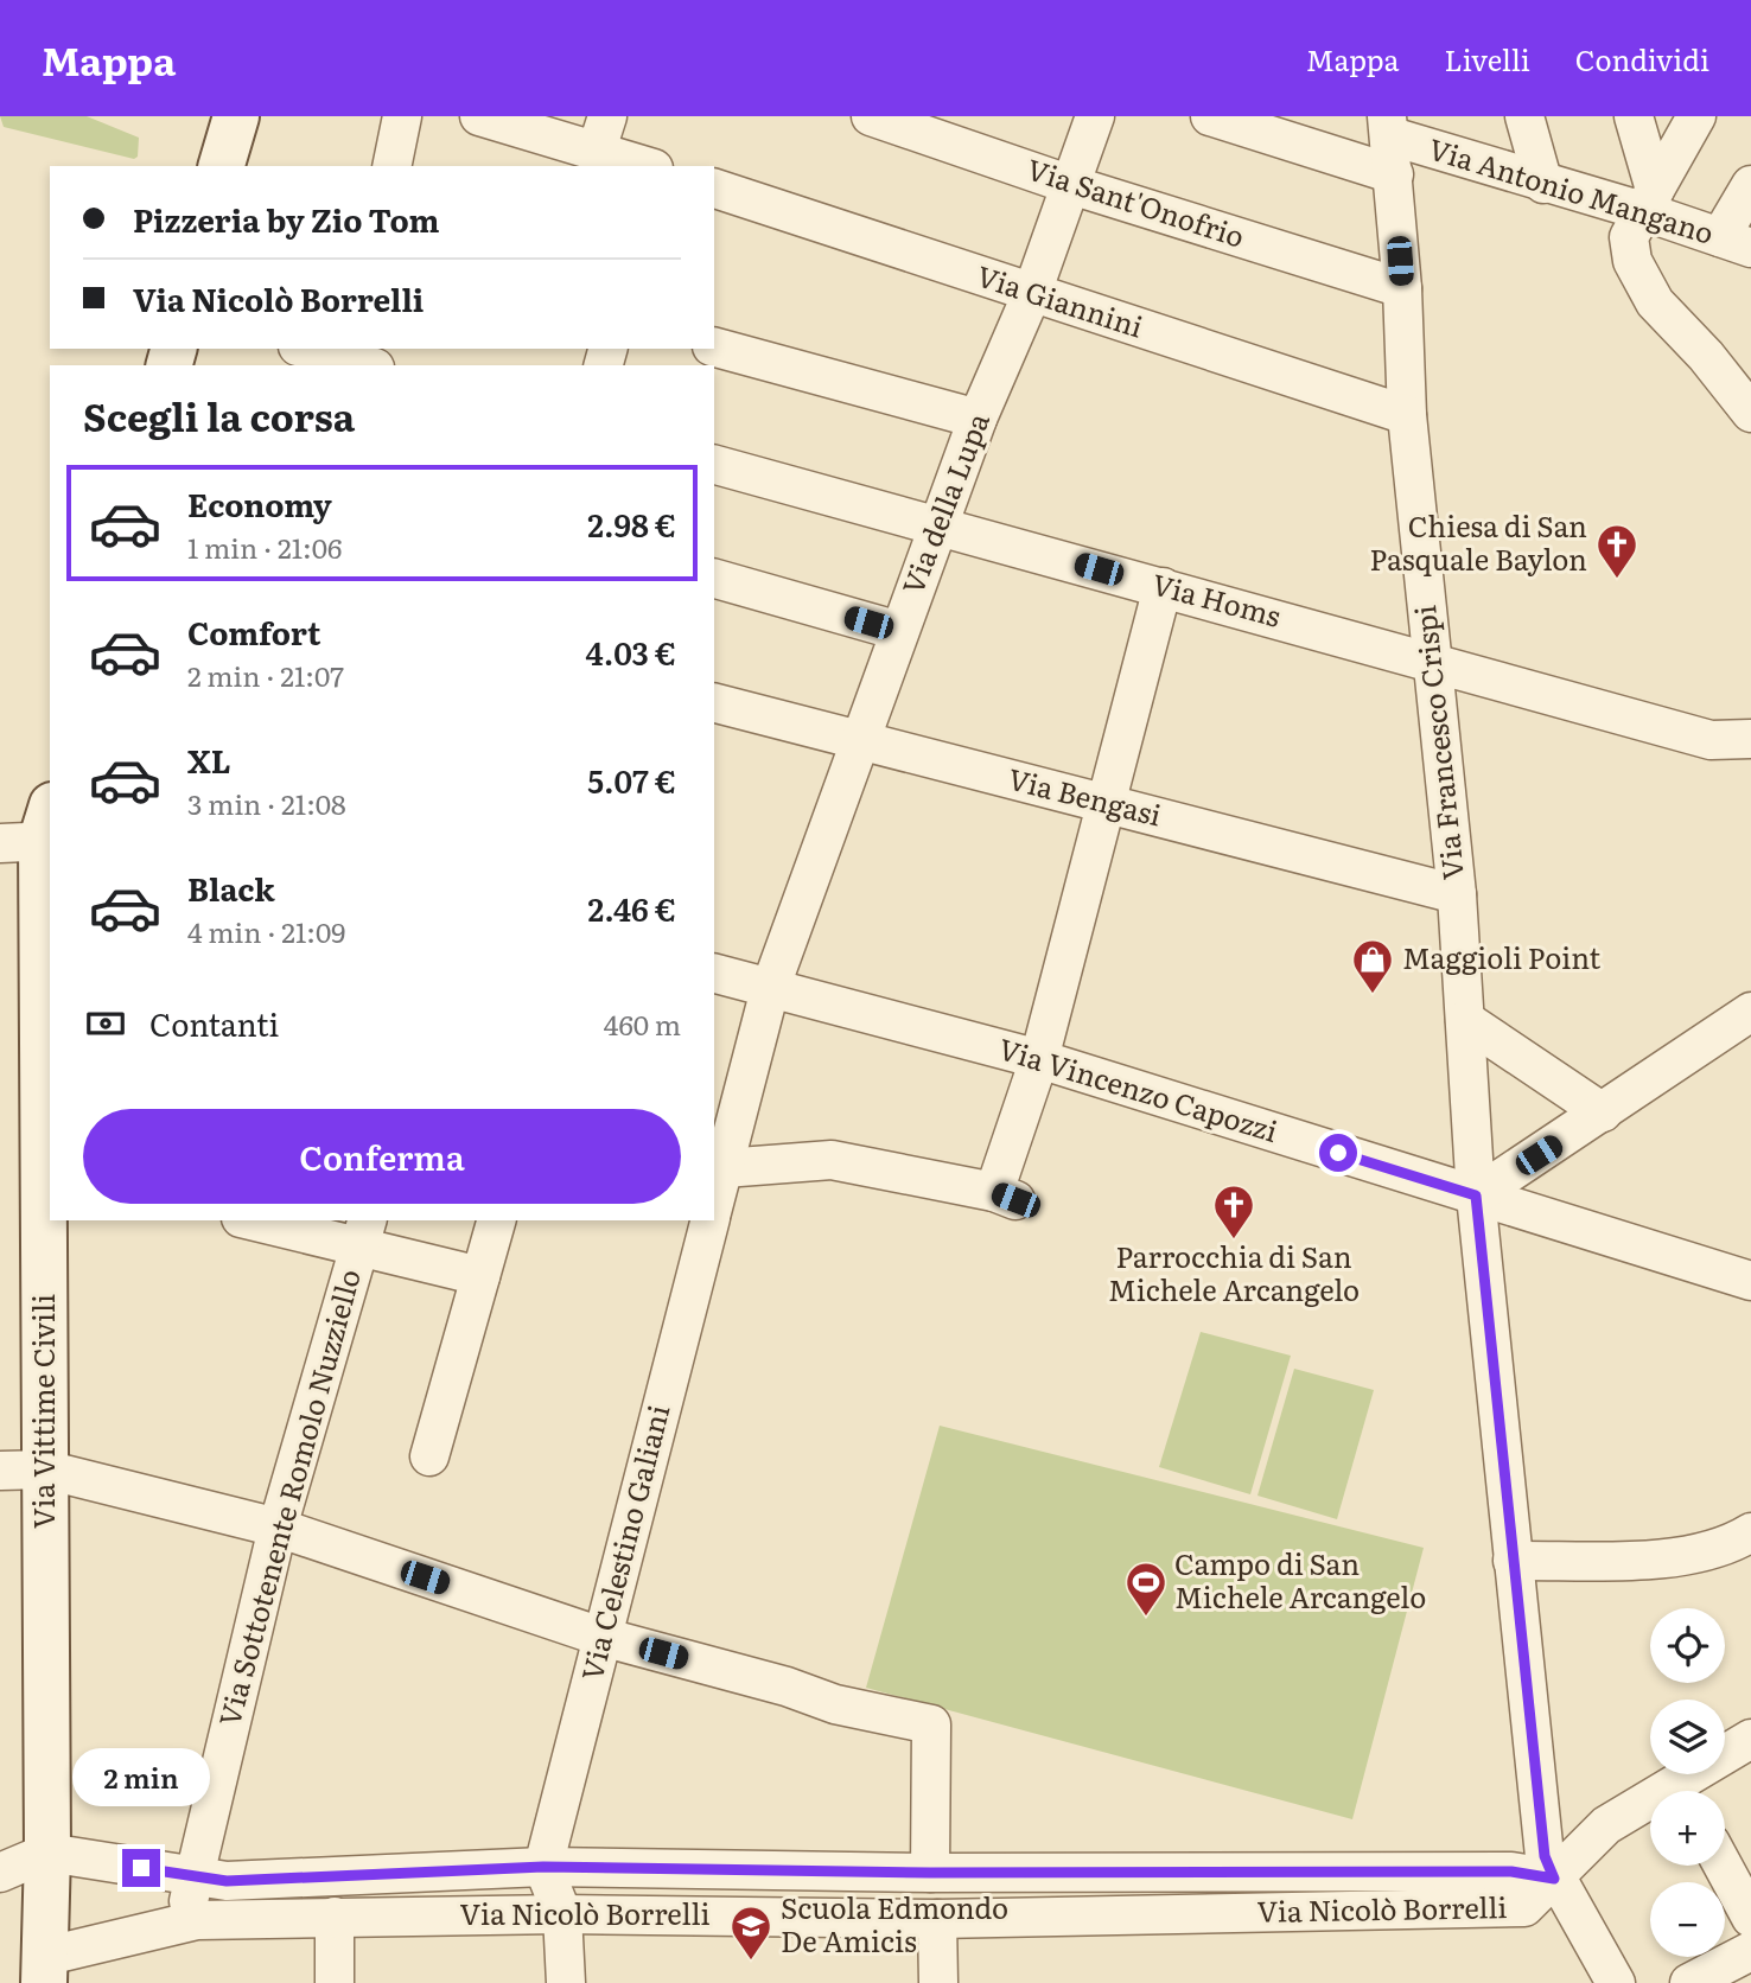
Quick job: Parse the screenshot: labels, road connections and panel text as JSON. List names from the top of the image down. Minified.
{"streets":{"street":["Via Antonio Mangano","Via Sant'Onofrio","Via Giannini","Via della Lupa","Via Homs","Via Francesco Crispi","Via Bengasi","Via Vincenzo Capozzi","Via Vittime Civili","Via Sottotenente Romolo Nuzziello","Via Celestino Galiani","Via Nicolò Borrelli"]},"crossings":[["Via Antonio Mangano","Via Francesco Crispi"],["Via Sant'Onofrio","Via della Lupa"],["Via Sant'Onofrio","Via Francesco Crispi"],["Via Giannini","Via della Lupa"],["Via Giannini","Via Francesco Crispi"],["Via della Lupa","Via Homs"],["Via della Lupa","Via Bengasi"],["Via della Lupa","Via Vincenzo Capozzi"],["Via Homs","Via Francesco Crispi"],["Via Francesco Crispi","Via Bengasi"],["Via Francesco Crispi","Via Vincenzo Capozzi"],["Via Francesco Crispi","Via Nicolò Borrelli"],["Via Vittime Civili","Via Nicolò Borrelli"],["Via Sottotenente Romolo Nuzziello","Via Nicolò Borrelli"],["Via Celestino Galiani","Via Nicolò Borrelli"]],"places":{"church":["Chiesa di San Pasquale Baylon","Parrocchia di San Michele Arcangelo"],"shop":["Maggioli Point"],"sports":["Campo di San Michele Arcangelo"],"school or university":["Scuola Edmondo De Amicis"]},"page":{"header":"Mappa","nav":["Mappa","Livelli","Condividi"],"banner":["Pizzeria by Zio Tom","Via Nicolò Borrelli"],"heading":"Scegli la corsa","list":[{"name":"Economy","note":"1 min · 21:06","value":"2.98 €"},{"name":"Comfort","note":"2 min · 21:07","value":"4.03 €"},{"name":"XL","note":"3 min · 21:08","value":"5.07 €"},{"name":"Black","note":"4 min · 21:09","value":"2.46 €"}],"pay":["Contanti","460 m"],"buttons":"Conferma","map_buttons":["+","−"],"bubble":"2 min"}}
